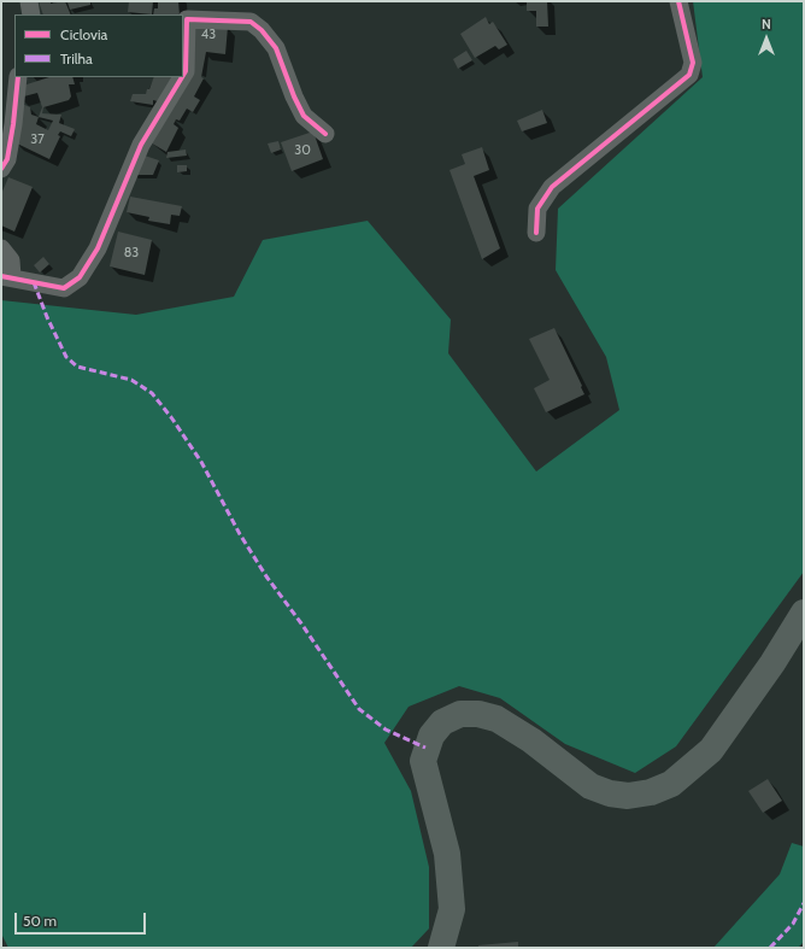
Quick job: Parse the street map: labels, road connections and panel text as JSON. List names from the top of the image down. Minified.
{"house_numbers":["43","37","30","83"],"legend":["Ciclovia","Trilha"],"scale_bar":"50 m","north":"top"}
